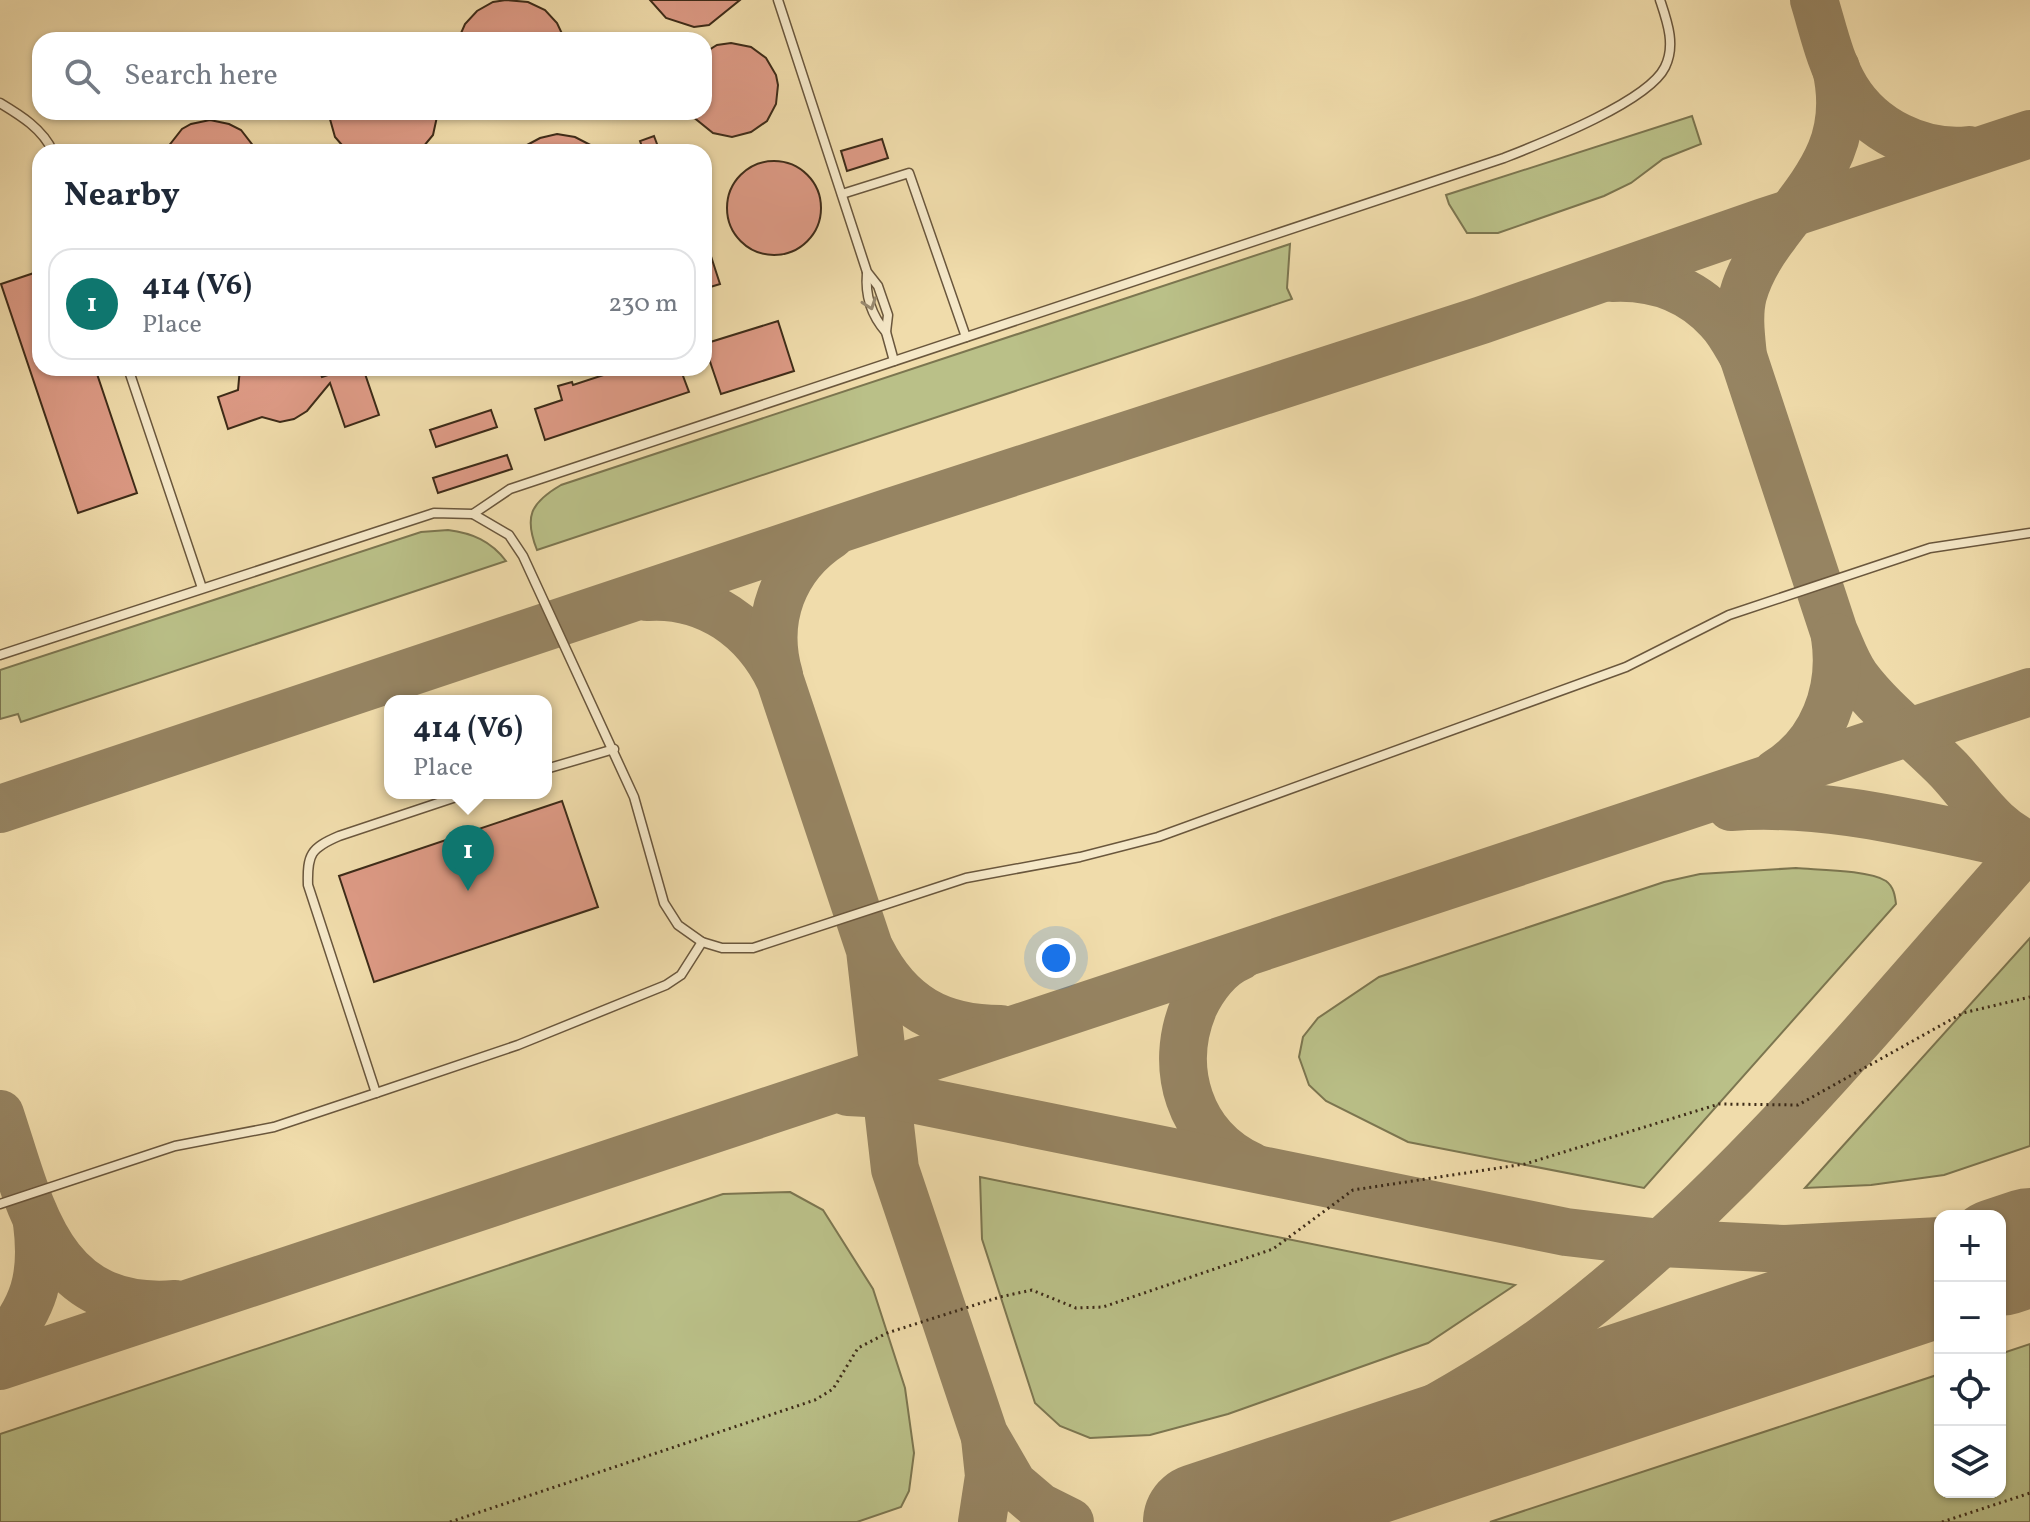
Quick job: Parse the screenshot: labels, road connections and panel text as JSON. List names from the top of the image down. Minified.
{"page":{"search":"Search here","heading":"Nearby","list":[{"mark":"1","name":"414 (V6)","note":"Place","value":"230 m"}],"popup":["414 (V6)","Place"],"pins":"1","map_buttons":["+","−"]}}
